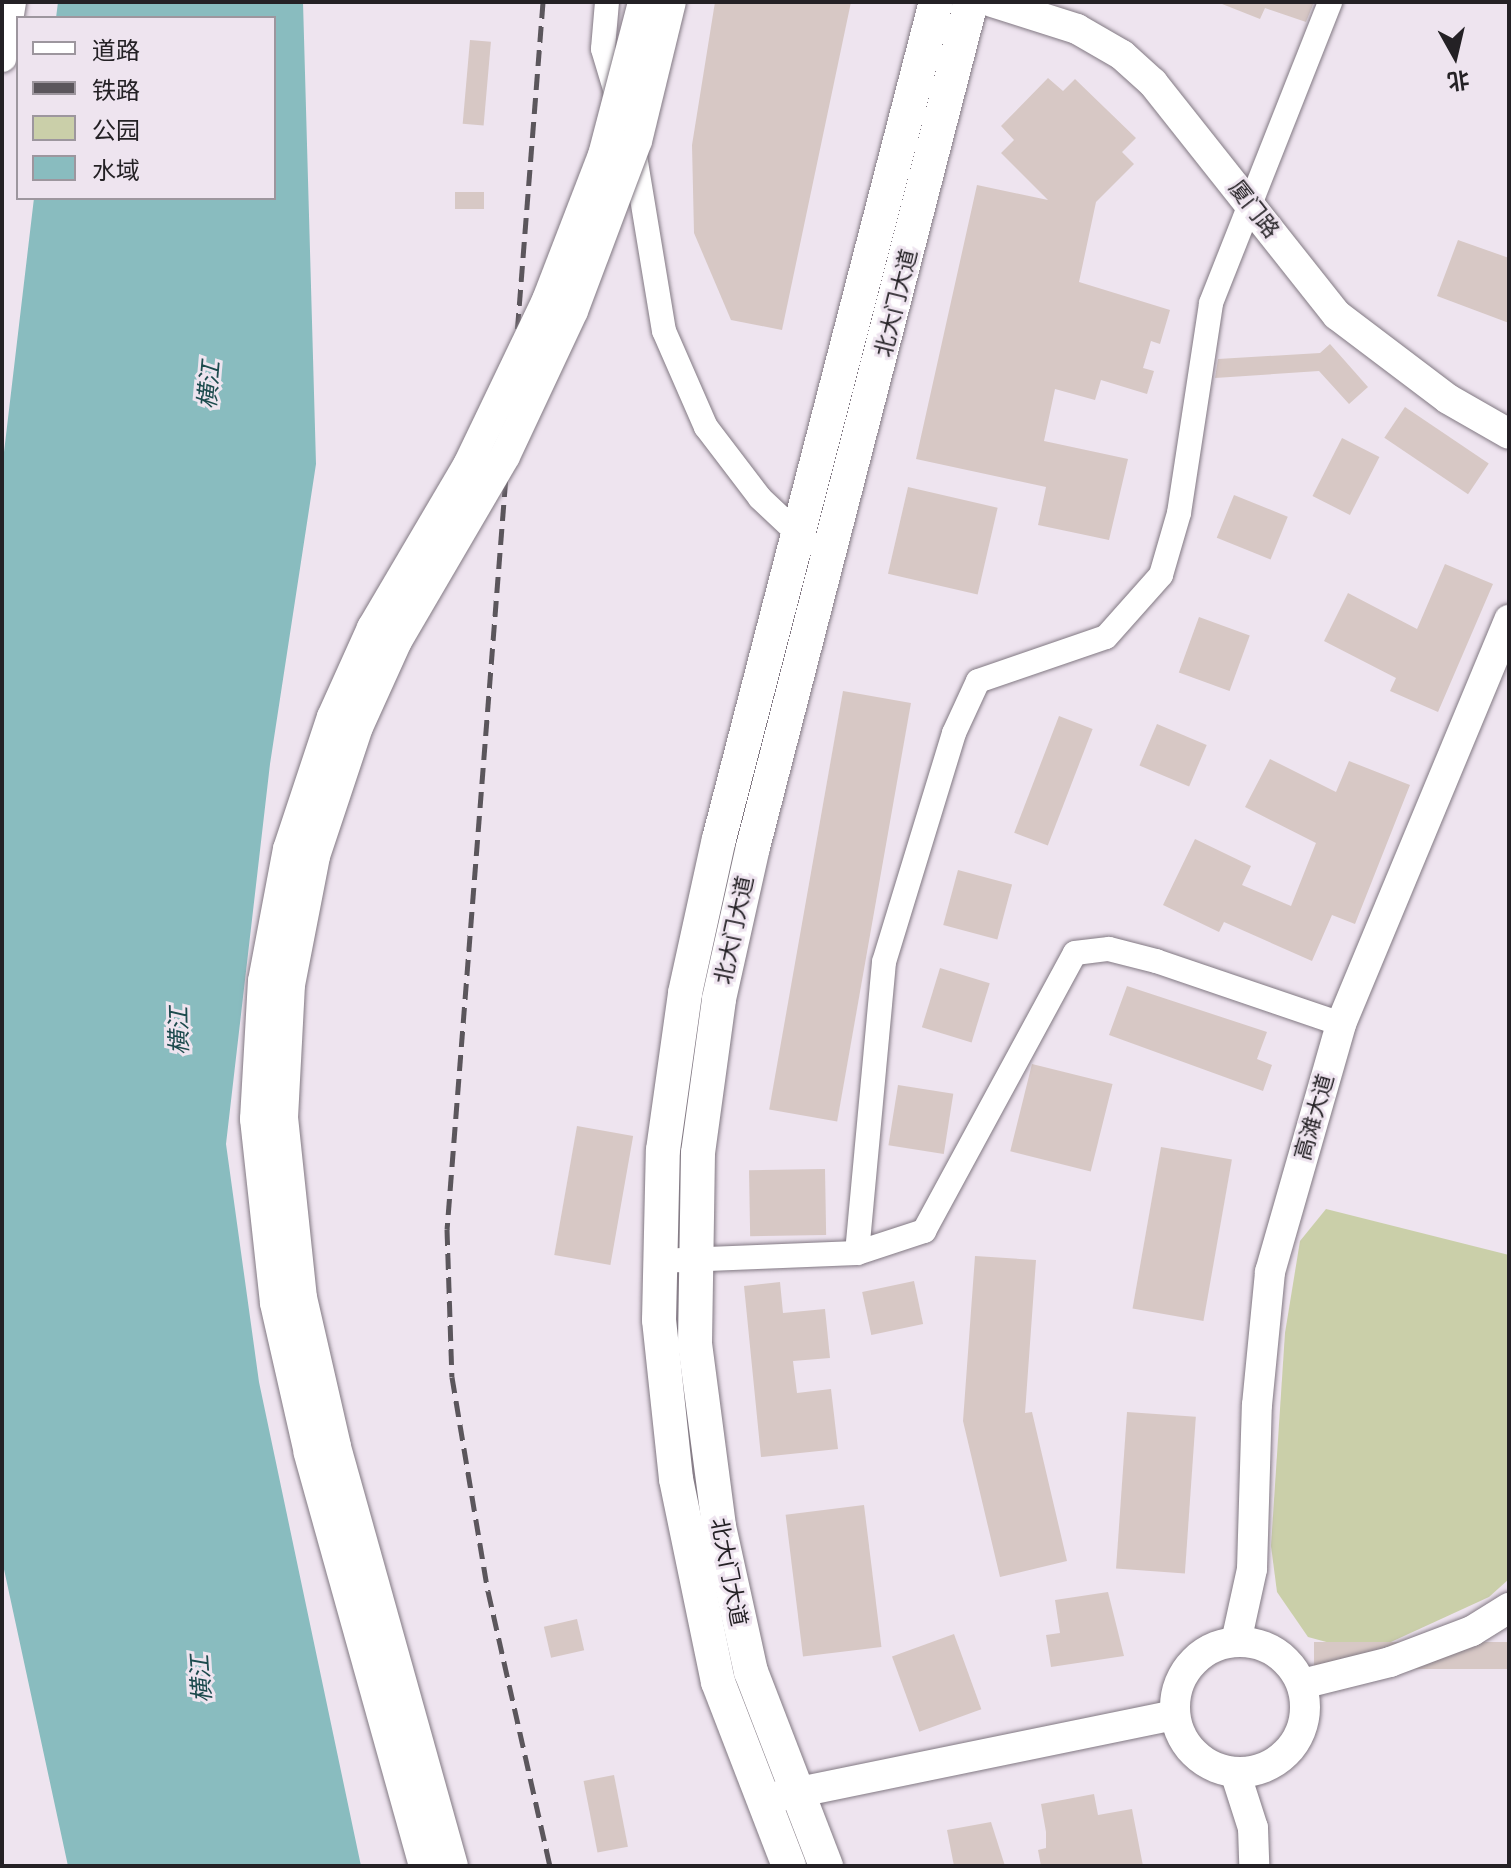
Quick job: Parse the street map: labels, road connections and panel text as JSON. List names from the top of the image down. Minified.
{"streets":{"highway":["北大门大道"],"main road":["厦门路","高滩大道"]},"water":["横江"],"legend":["道路","铁路","公园","水域"],"north":"bottom"}
